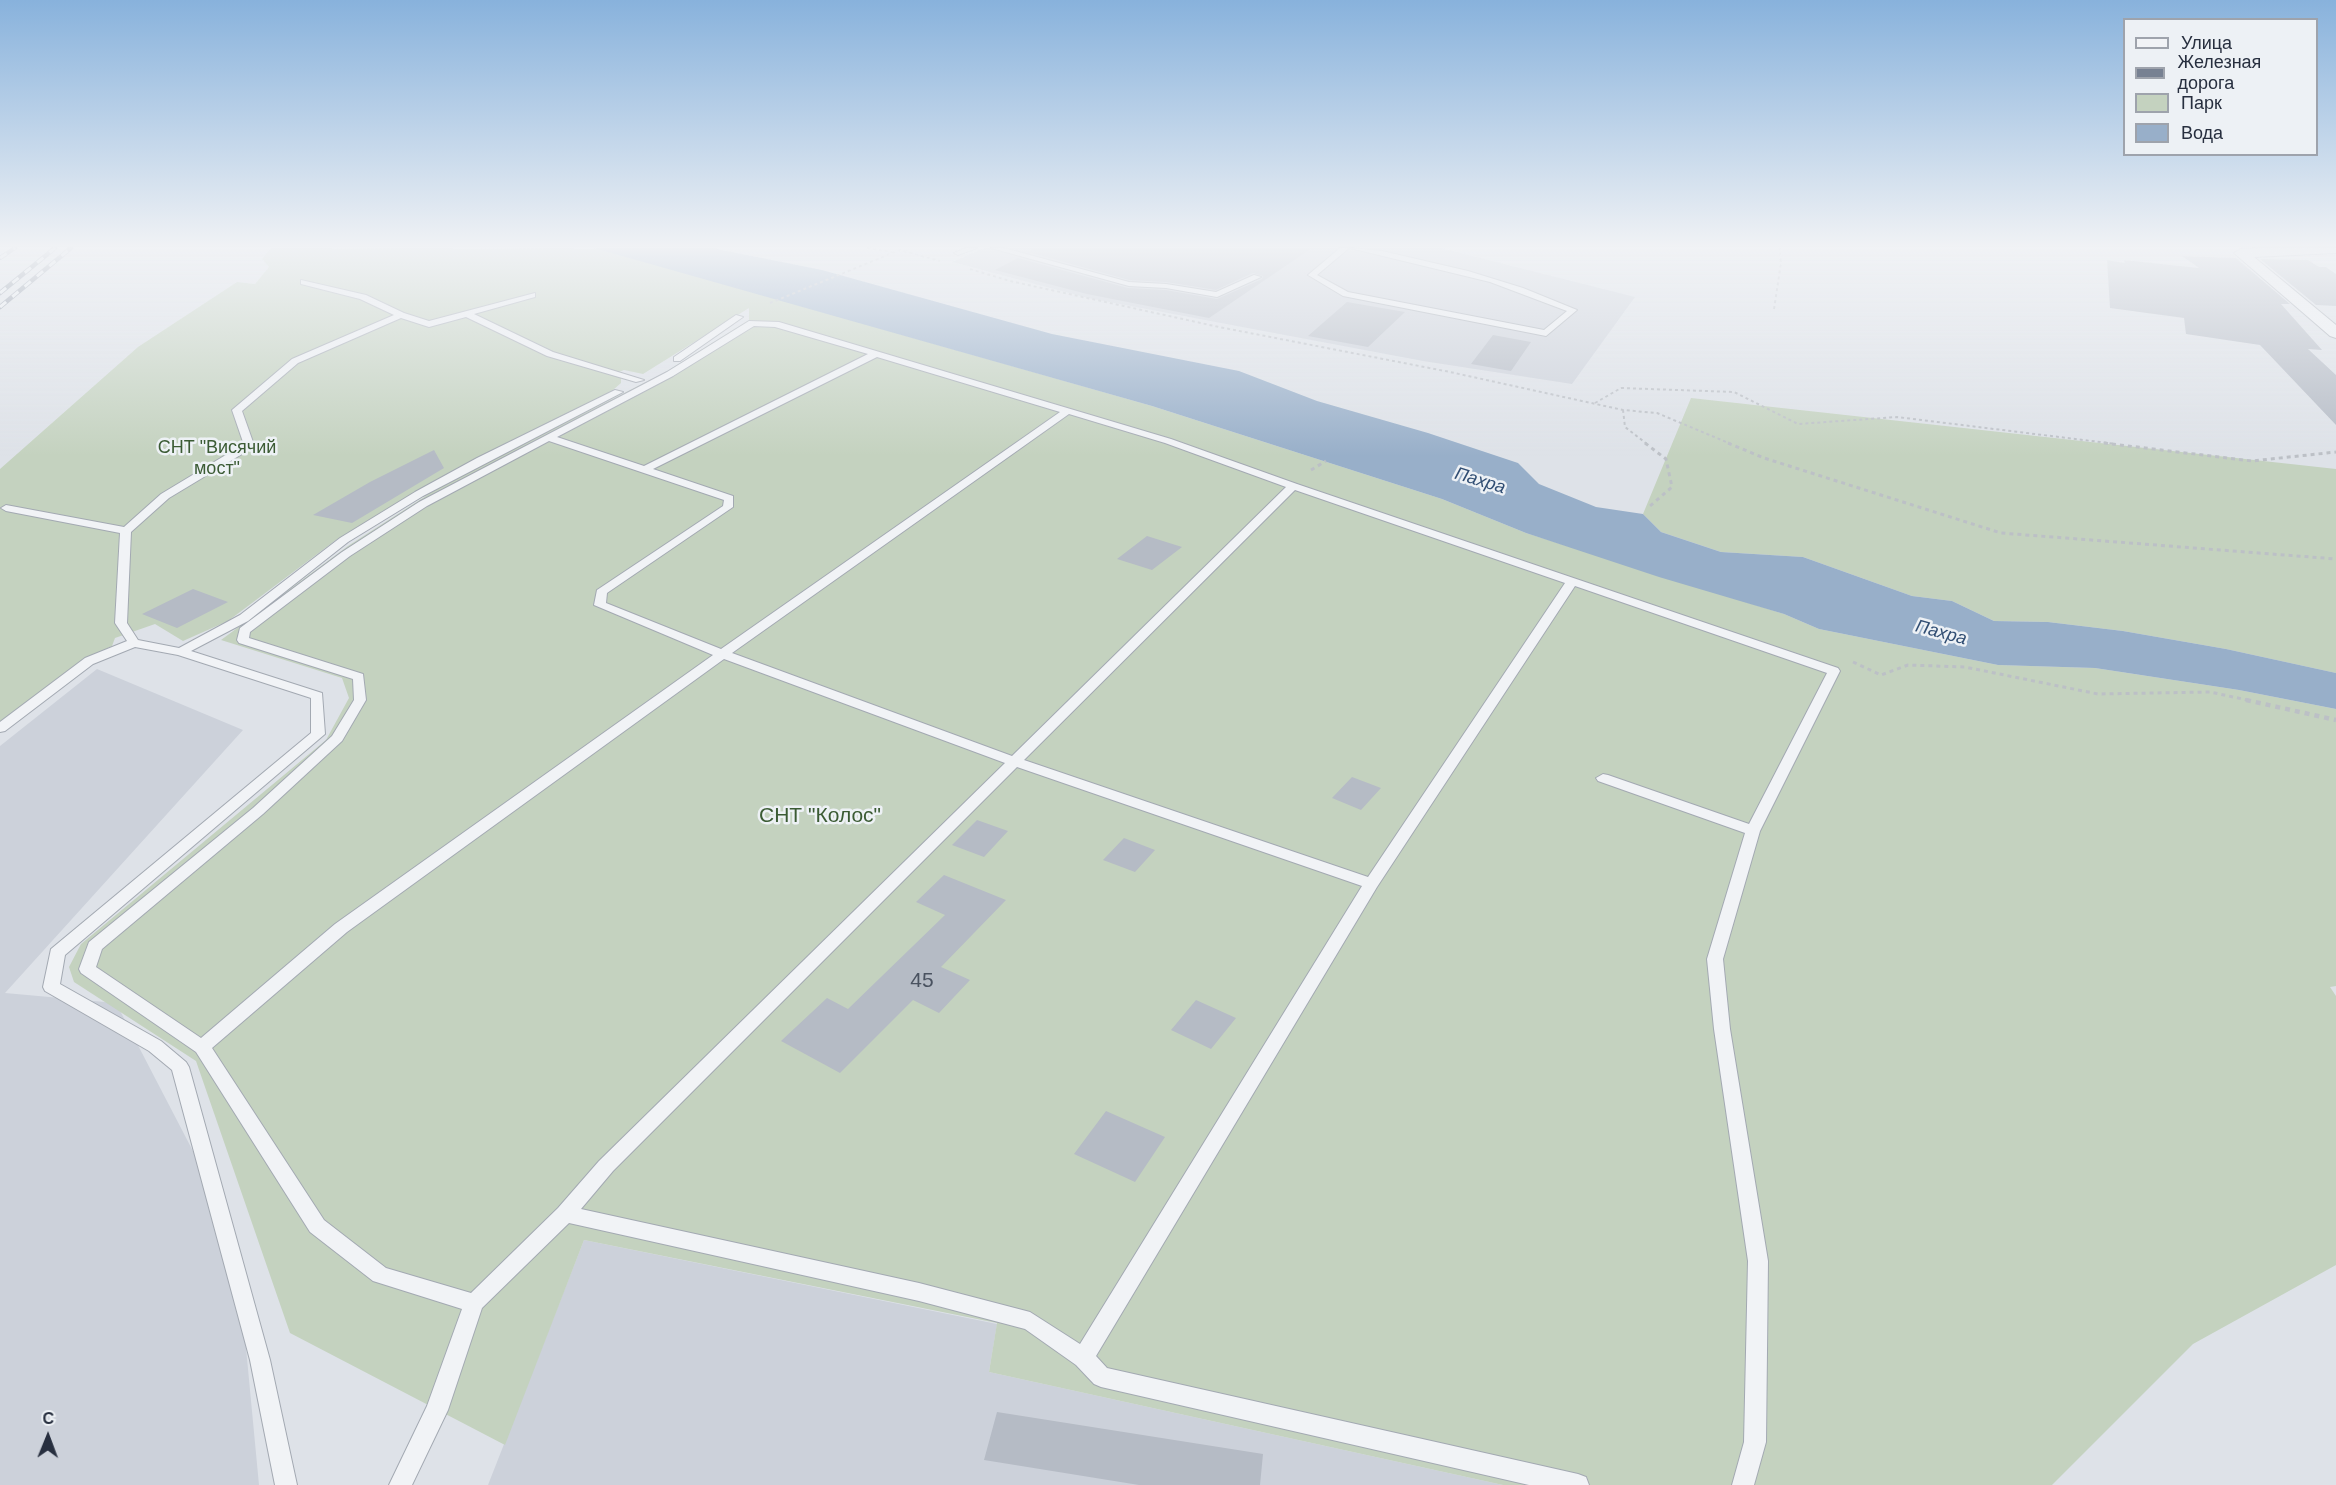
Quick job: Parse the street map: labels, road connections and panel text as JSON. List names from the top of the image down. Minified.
{"water":["Пахра"],"parks":["СНТ \"Висячий мост\"","СНТ \"Колос\""],"house_numbers":["45"],"legend":["Улица","Железная дорога","Парк","Вода"],"north":"top"}
